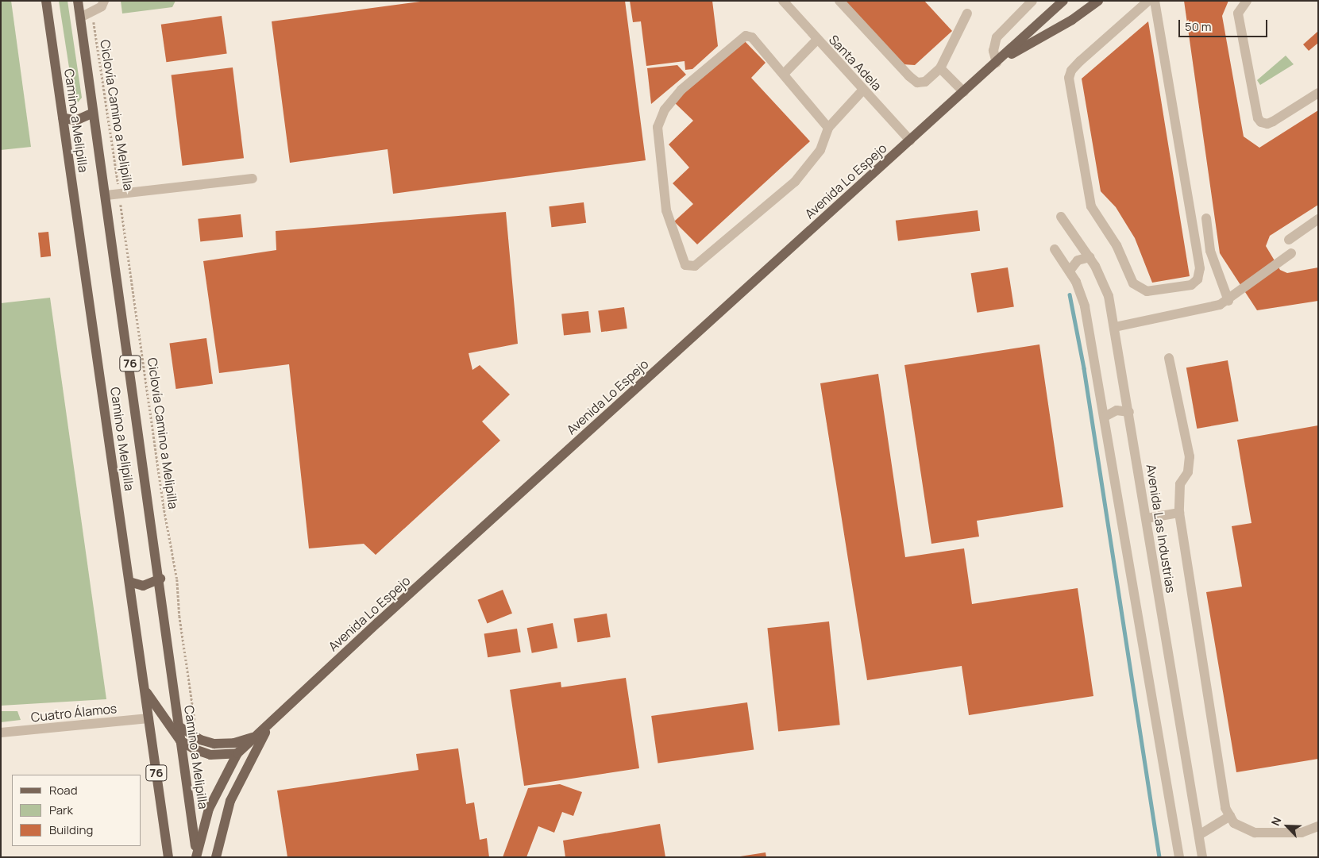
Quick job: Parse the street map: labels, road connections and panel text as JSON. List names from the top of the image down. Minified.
{"streets":{"main road":["Camino a Melipilla","Avenida Lo Espejo","76"],"street":["Santa Adela","Avenida Las Industrias","Cuatro Álamos"],"path":["Ciclovía Camino a Melipilla"]},"crossings":[["Santa Adela","Avenida Lo Espejo"],["Camino a Melipilla","Avenida Lo Espejo"],["Camino a Melipilla","Cuatro Álamos"]],"legend":["Road","Park","Building"],"scale_bar":"50 m","north":"top left"}
